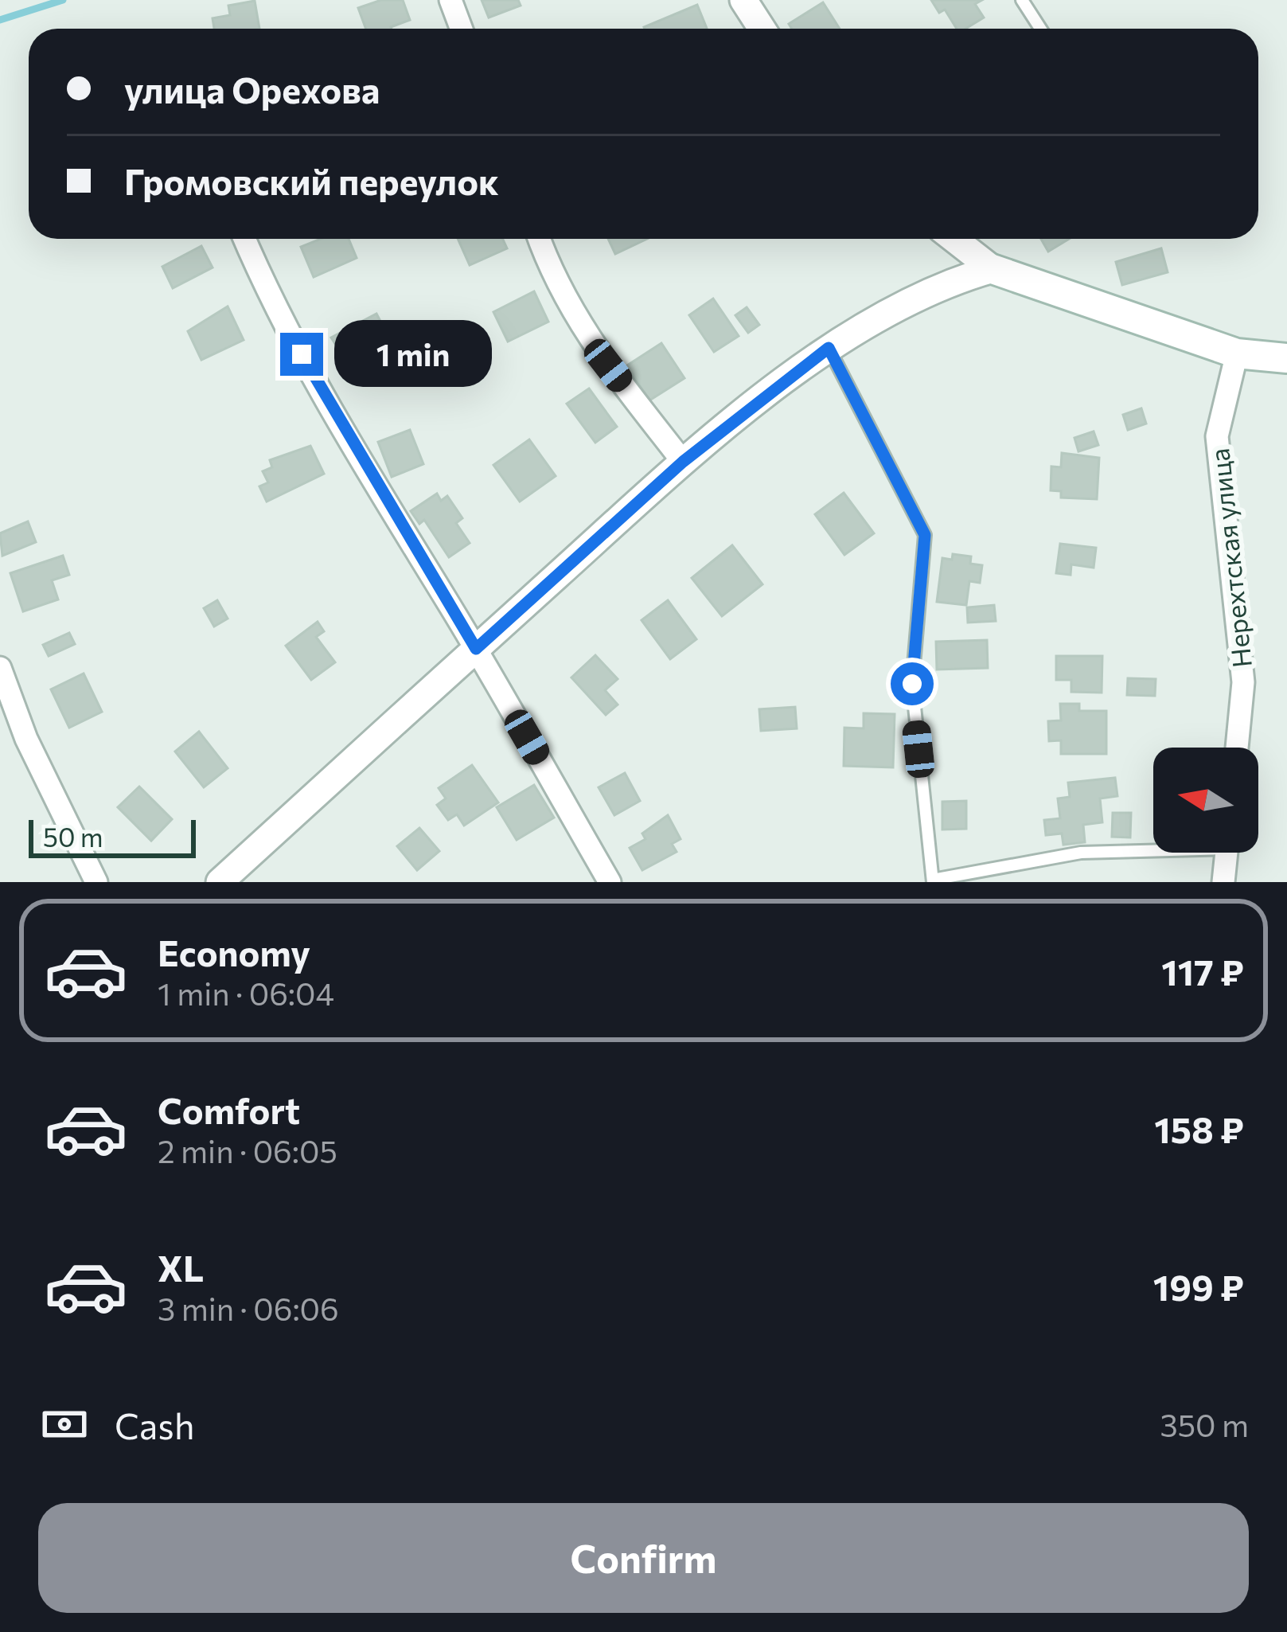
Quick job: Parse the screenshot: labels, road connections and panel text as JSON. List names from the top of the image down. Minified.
{"streets":{"street":["Нерехтская улица"]},"scale_bar":"50 m","north":"left","page":{"banner":["улица Орехова","Громовский переулок"],"bubble":"1 min","scale":"50 m","list":[{"name":"Economy","note":"1 min · 06:04","value":"117 ₽"},{"name":"Comfort","note":"2 min · 06:05","value":"158 ₽"},{"name":"XL","note":"3 min · 06:06","value":"199 ₽"}],"pay":["Cash","350 m"],"buttons":"Confirm"}}
